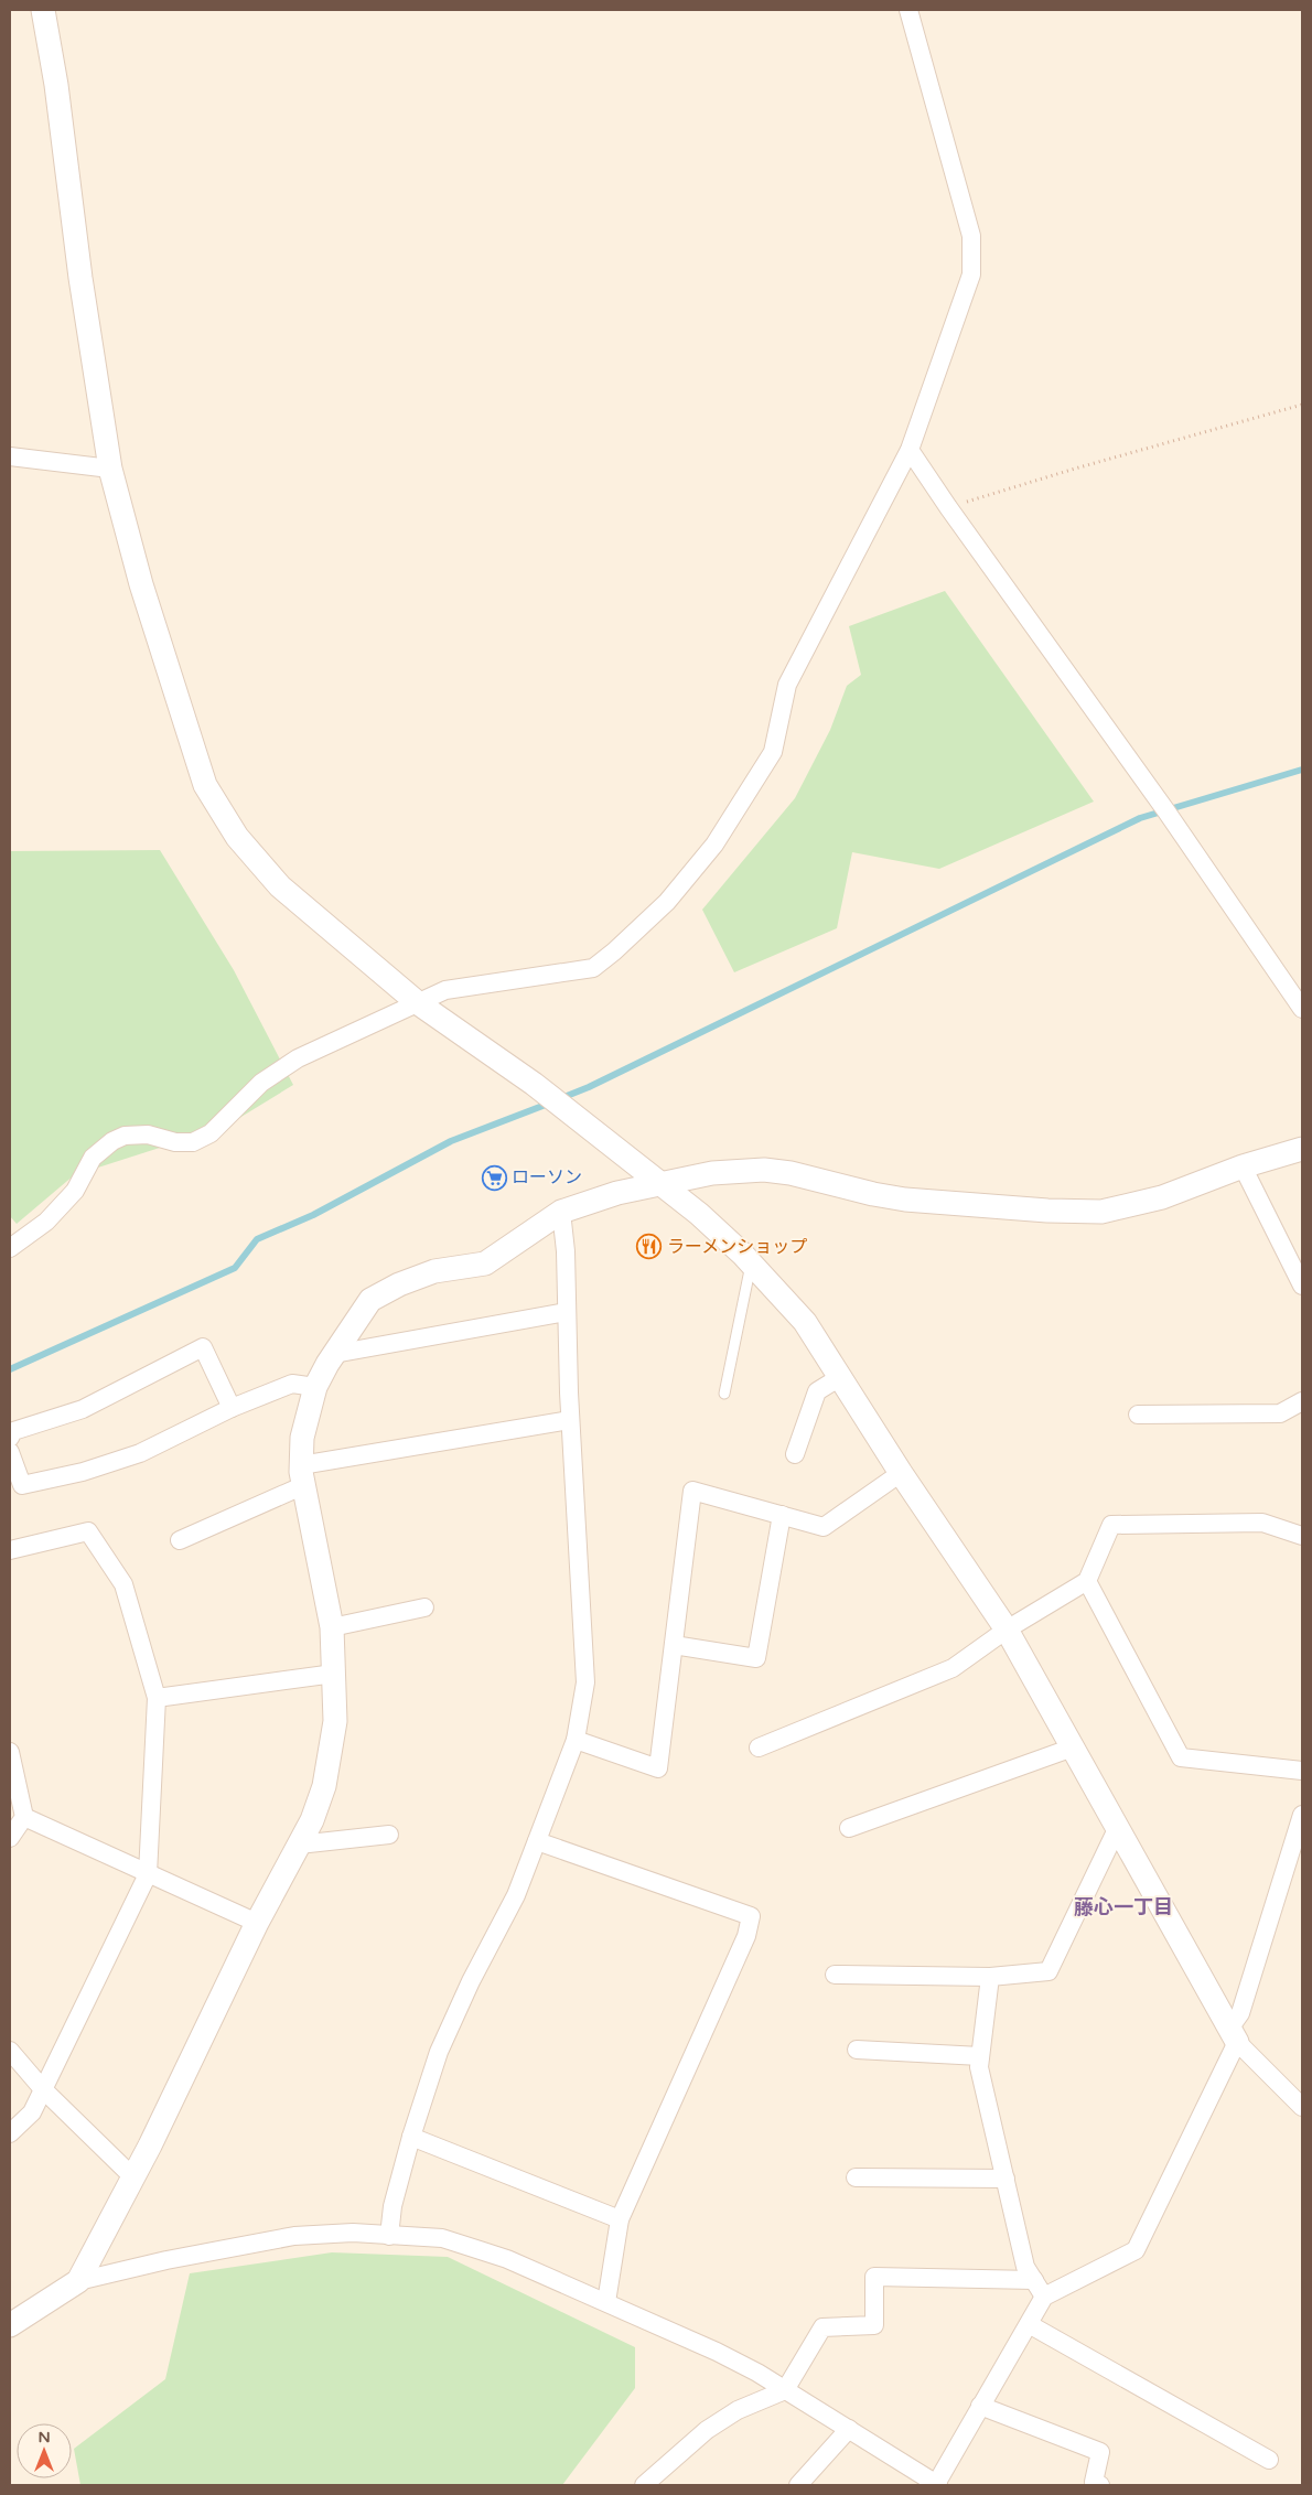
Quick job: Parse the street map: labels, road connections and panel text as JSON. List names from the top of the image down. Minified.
{"districts":["藤心一丁目"],"places":{"supermarket":["ローソン"],"restaurant":["ラーメンショップ"]},"north":"top"}
